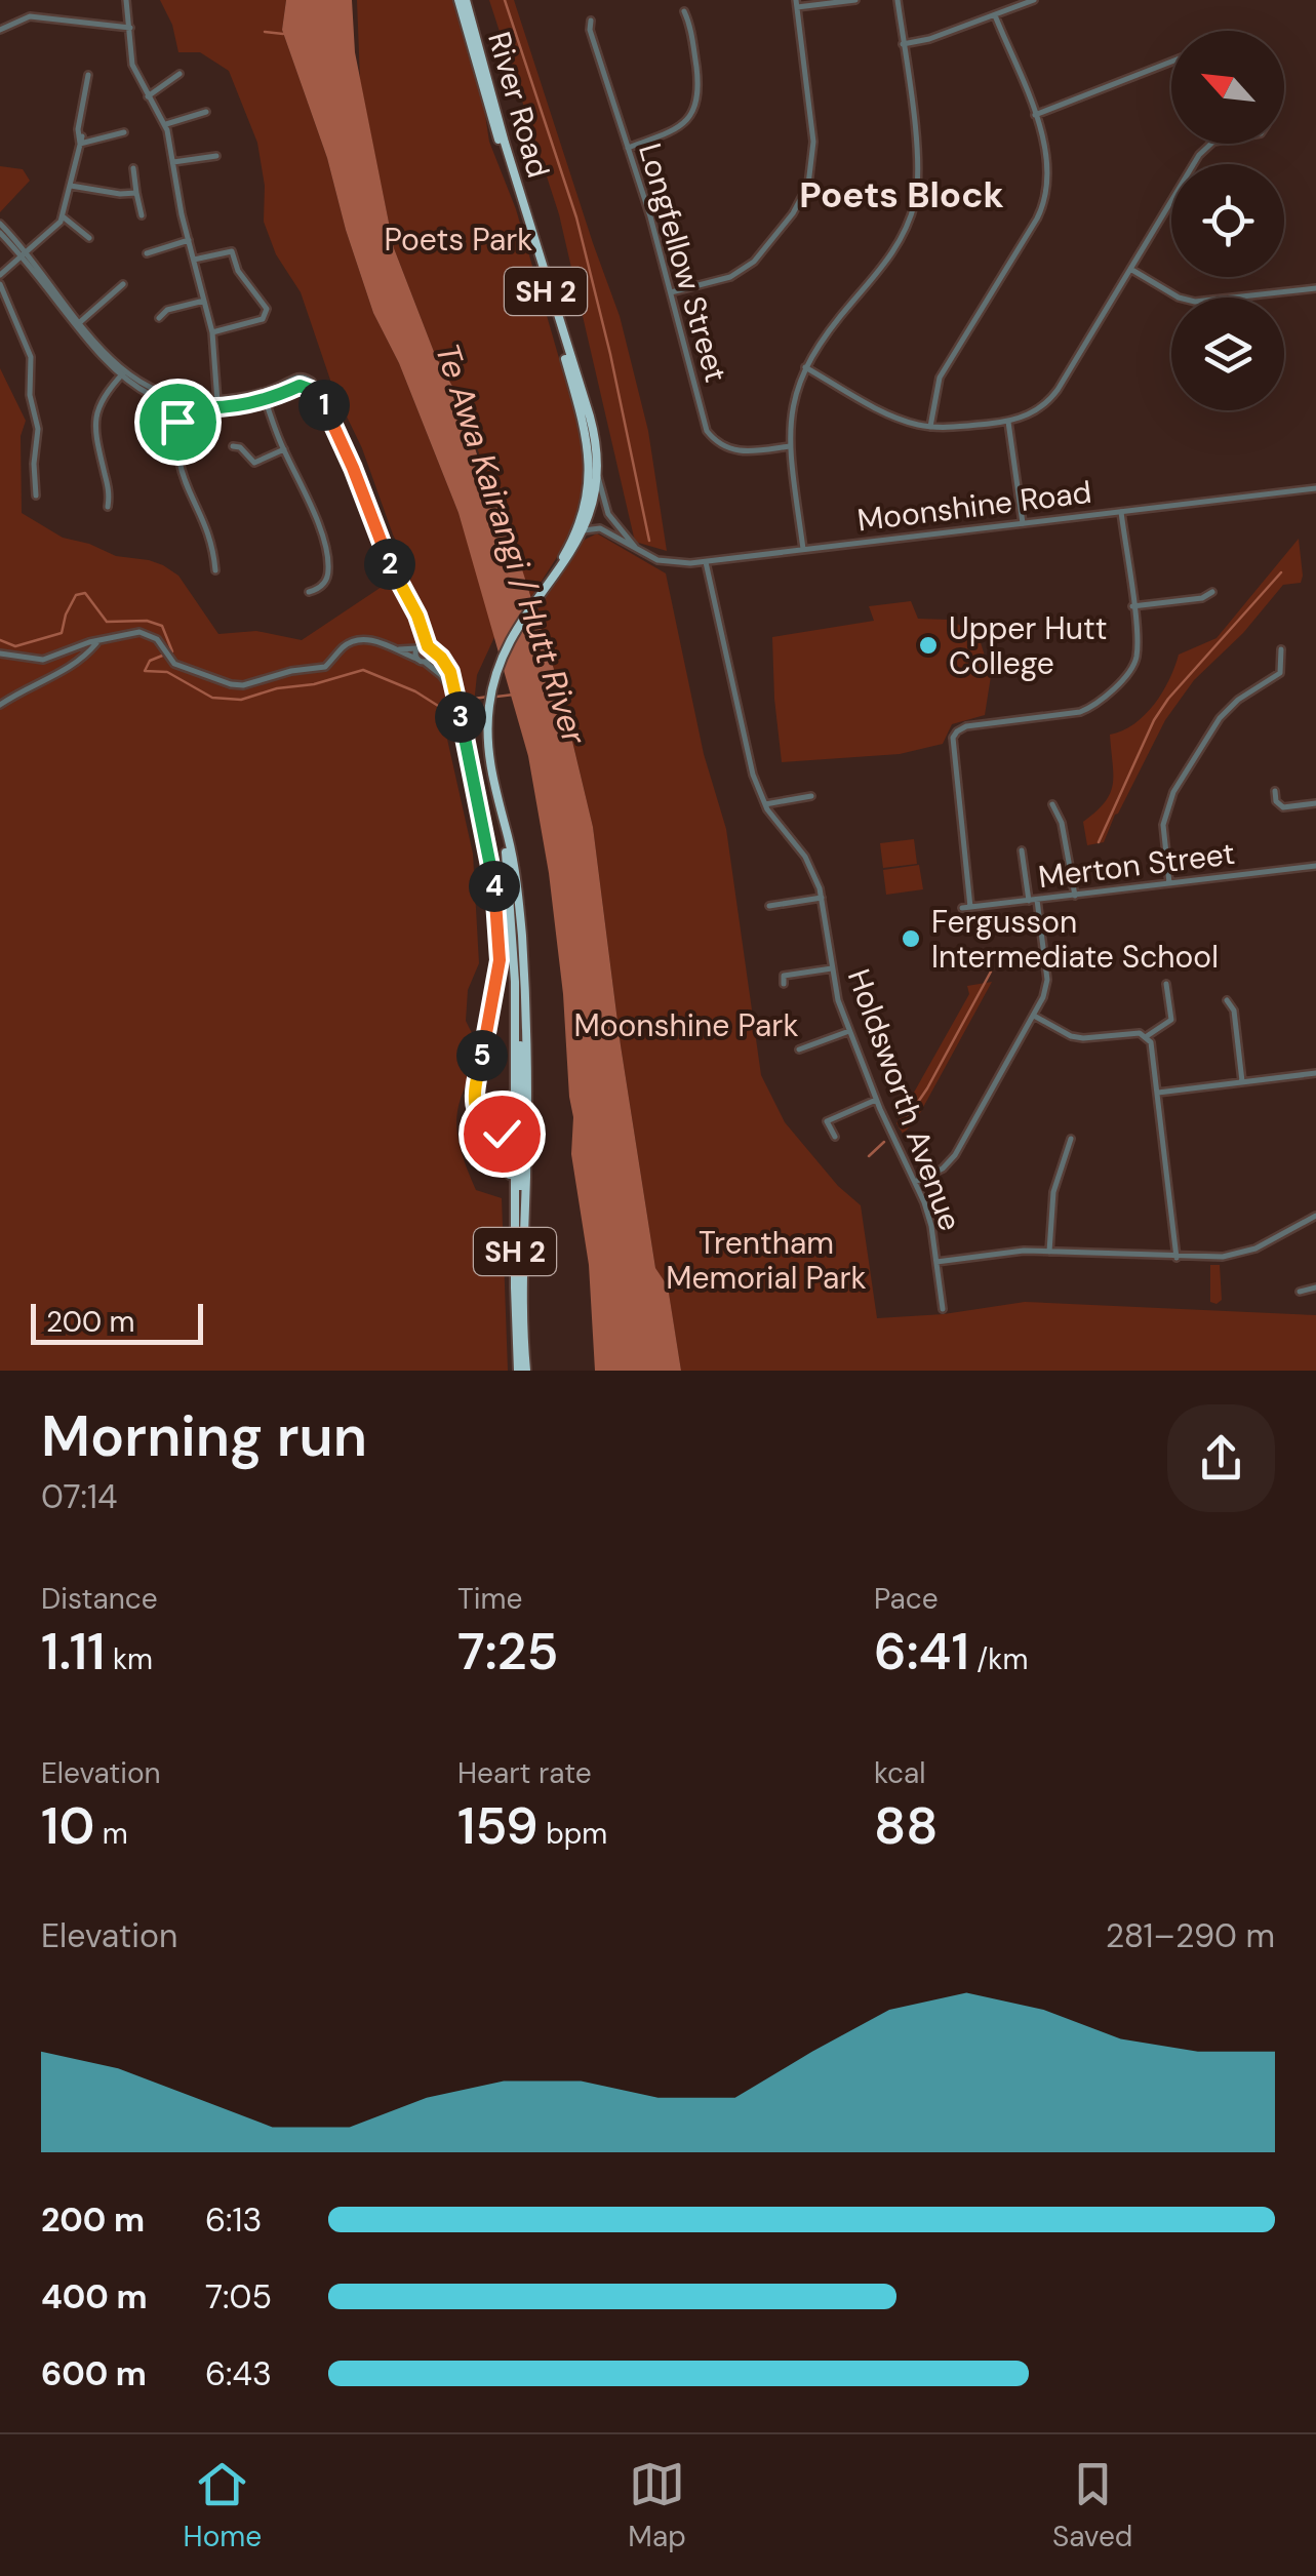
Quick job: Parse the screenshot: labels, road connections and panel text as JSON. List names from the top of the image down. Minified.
{"streets":{"highway":["River Road","SH 2"],"street":["Longfellow Street","Moonshine Road","Merton Street","Holdsworth Avenue"]},"crossings":[["River Road","Moonshine Road"],["Moonshine Road","Holdsworth Avenue"]],"districts":["Poets Block"],"water":["Te Awa Kairangi / Hutt River"],"parks":["Poets Park","Moonshine Park","Trentham Memorial Park"],"places":["Upper Hutt College","Fergusson Intermediate School"],"scale_bar":"200 m","north":"top left","page":{"pins":["1","2","3","4","5"],"scale":"200 m","heading":["Morning run","07:14"],"stats":[["Distance","1.11 km"],["Time","7:25"],["Pace","6:41 /km"],["Elevation","10 m"],["Heart rate","159 bpm"],["kcal","88"]],"chart":["Elevation","281–290 m"],"list":[{"name":"200 m","note":"6:13"},{"name":"400 m","note":"7:05"},{"name":"600 m","note":"6:43"}],"tabs":["Home","Map","Saved"]}}
